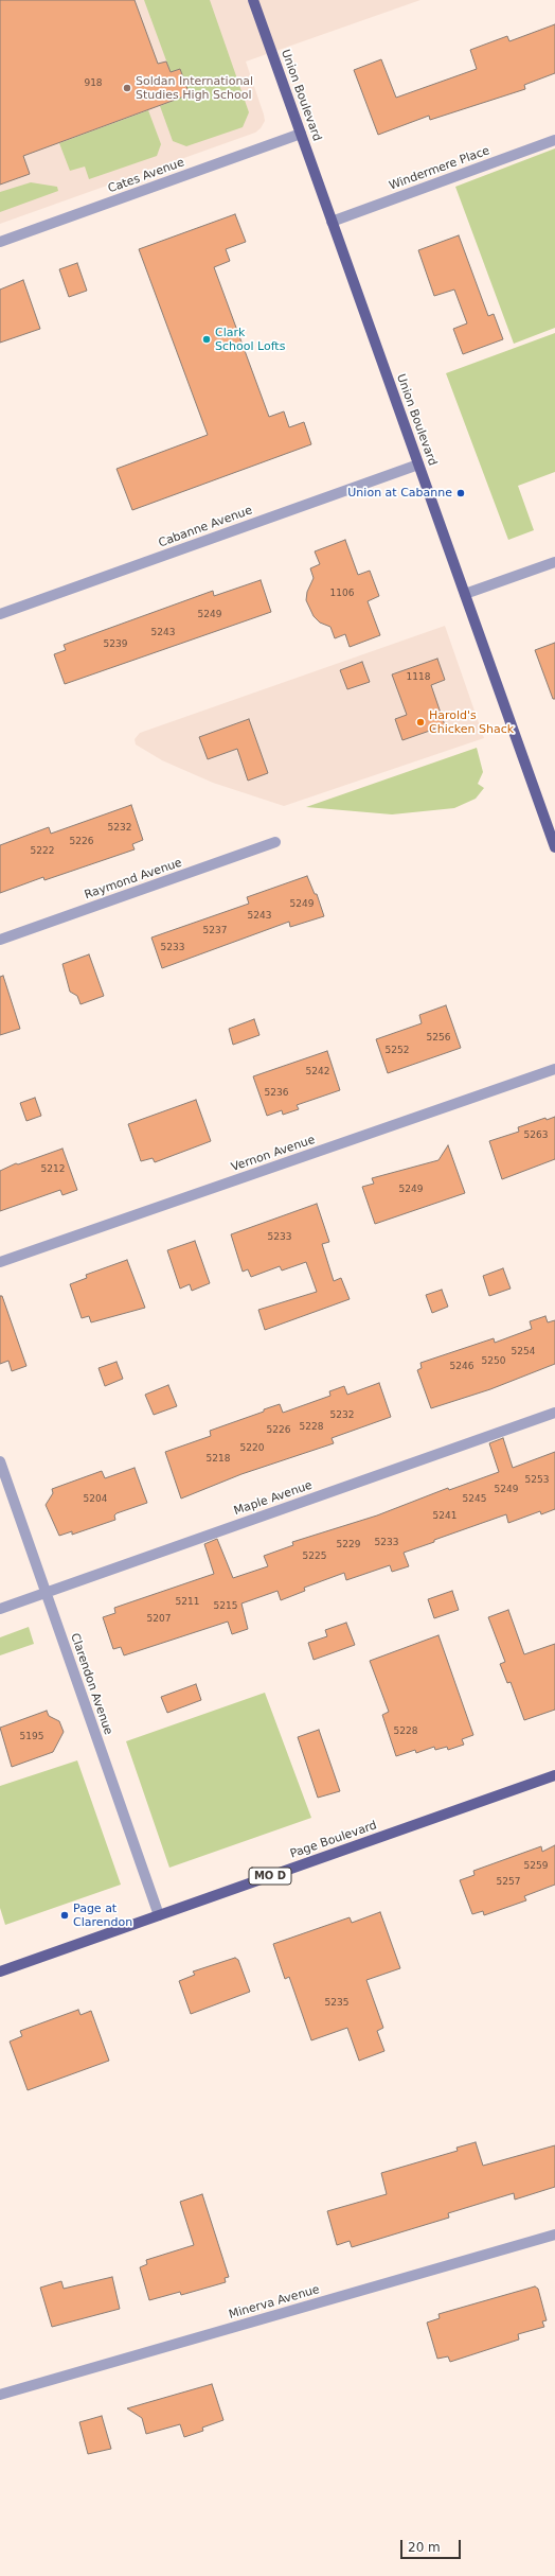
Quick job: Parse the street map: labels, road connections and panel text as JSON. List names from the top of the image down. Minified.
{"streets":{"main road":["Union Boulevard","Page Boulevard","MO D"],"street":["Windermere Place","Cates Avenue","Cabanne Avenue","Raymond Avenue","Vernon Avenue","Maple Avenue","Clarendon Avenue","Minerva Avenue"]},"crossings":[["Union Boulevard","Windermere Place"],["Union Boulevard","Cates Avenue"],["Union Boulevard","Cabanne Avenue"],["Maple Avenue","Clarendon Avenue"],["Clarendon Avenue","Page Boulevard"]],"places":["Soldan International Studies High School","Clark School Lofts","Union at Cabanne","Harold's Chicken Shack","Page at Clarendon"],"house_numbers":["918","1106","5249","5243","5239","1118","5232","5226","5222","5249","5243","5237","5233","5256","5252","5242","5236","5263","5212","5249","5233","5254","5250","5246","5232","5228","5226","5220","5218","5253","5249","5204","5245","5241","5233","5229","5225","5211","5215","5207","5228","5195","5259","5257","5235"],"scale_bar":"20 m"}
